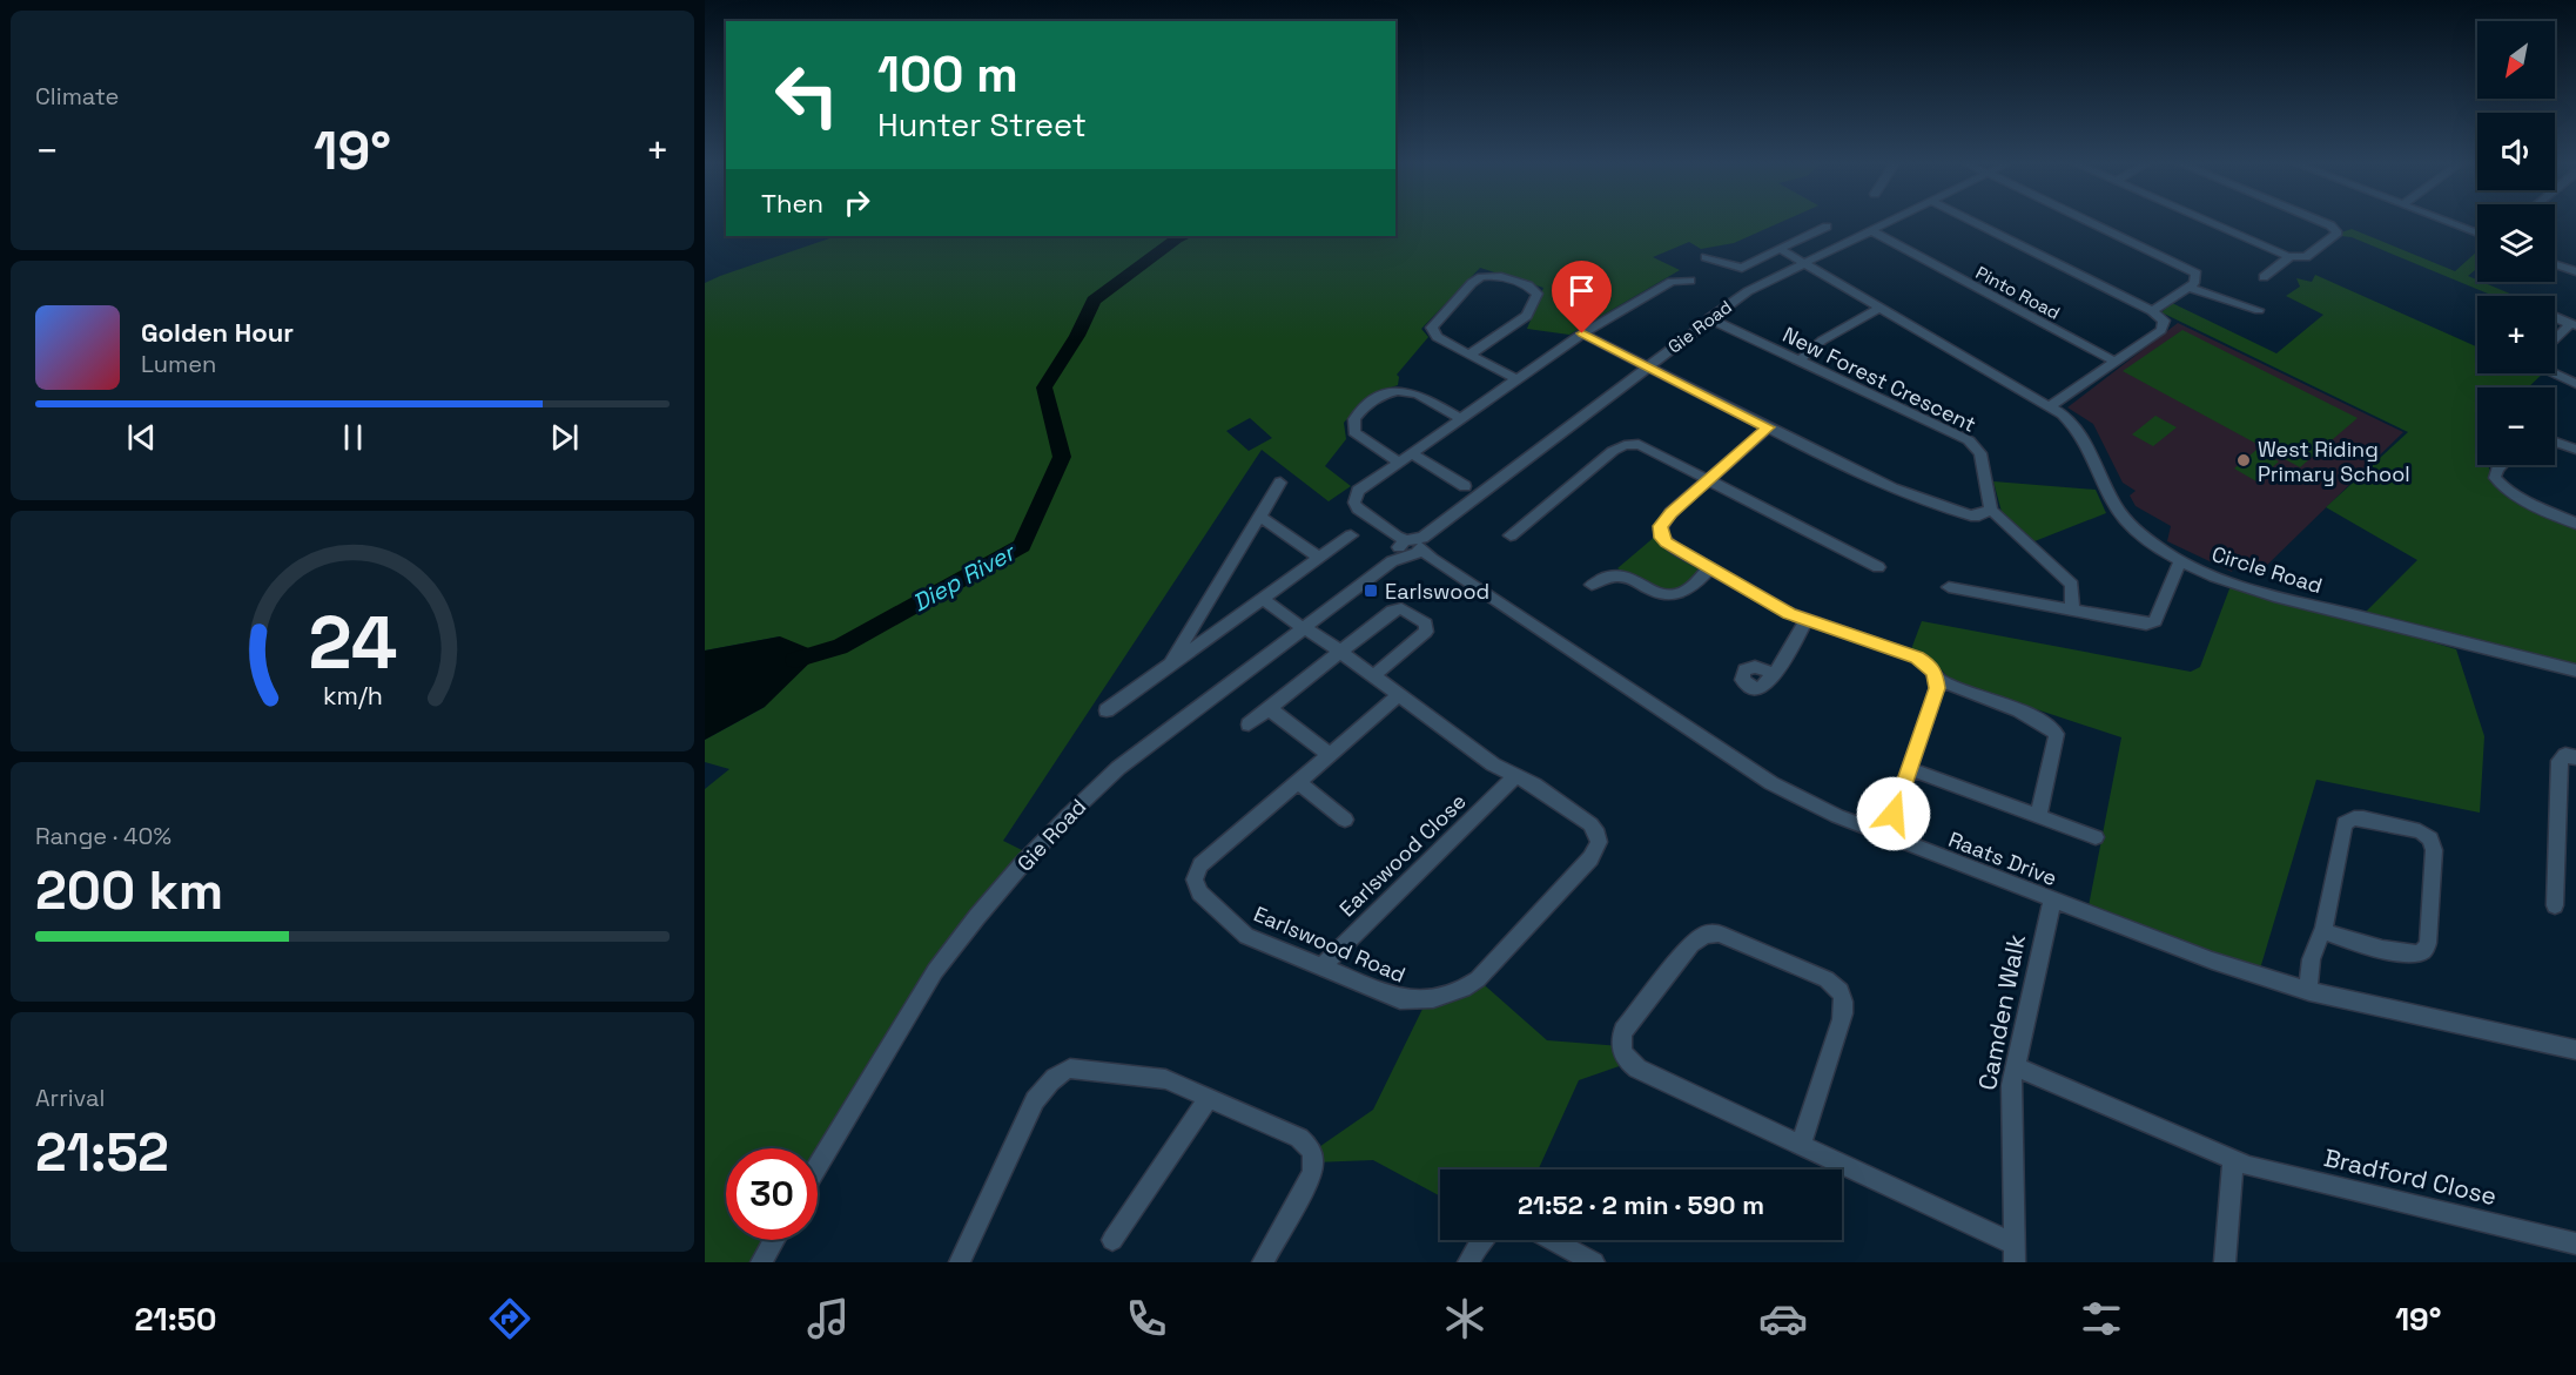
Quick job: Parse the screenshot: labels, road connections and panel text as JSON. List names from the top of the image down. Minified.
{"streets":{"street":["Pinto Road","Gie Road","New Forest Crescent","Circle Road","Earlswood Close","Raats Drive","Earlswood Road","Camden Walk","Bradford Close"]},"crossings":[["Pinto Road","Gie Road"],["Gie Road","New Forest Crescent"],["Gie Road","Circle Road"],["Gie Road","Raats Drive"],["Gie Road","Earlswood Road"],["Earlswood Close","Earlswood Road"],["Raats Drive","Camden Walk"],["Camden Walk","Bradford Close"]],"water":["Diep River"],"places":{"other":["West Riding Primary School"],"transit":["Earlswood"]},"north":"bottom left","page":{"tile":["Climate",["Range · 40%","200 km"],["Arrival","21:52"]],"map_buttons":["+","−"],"turn":["100 m","Hunter Street"],"heat":["−","19°","+"],"then":"Then","song":["Golden Hour","Lumen"],"limit":"30","trip":"21:52 · 2 min · 590 m","tabs":["21:50","19°"],"gauge":["24","km/h"]}}
